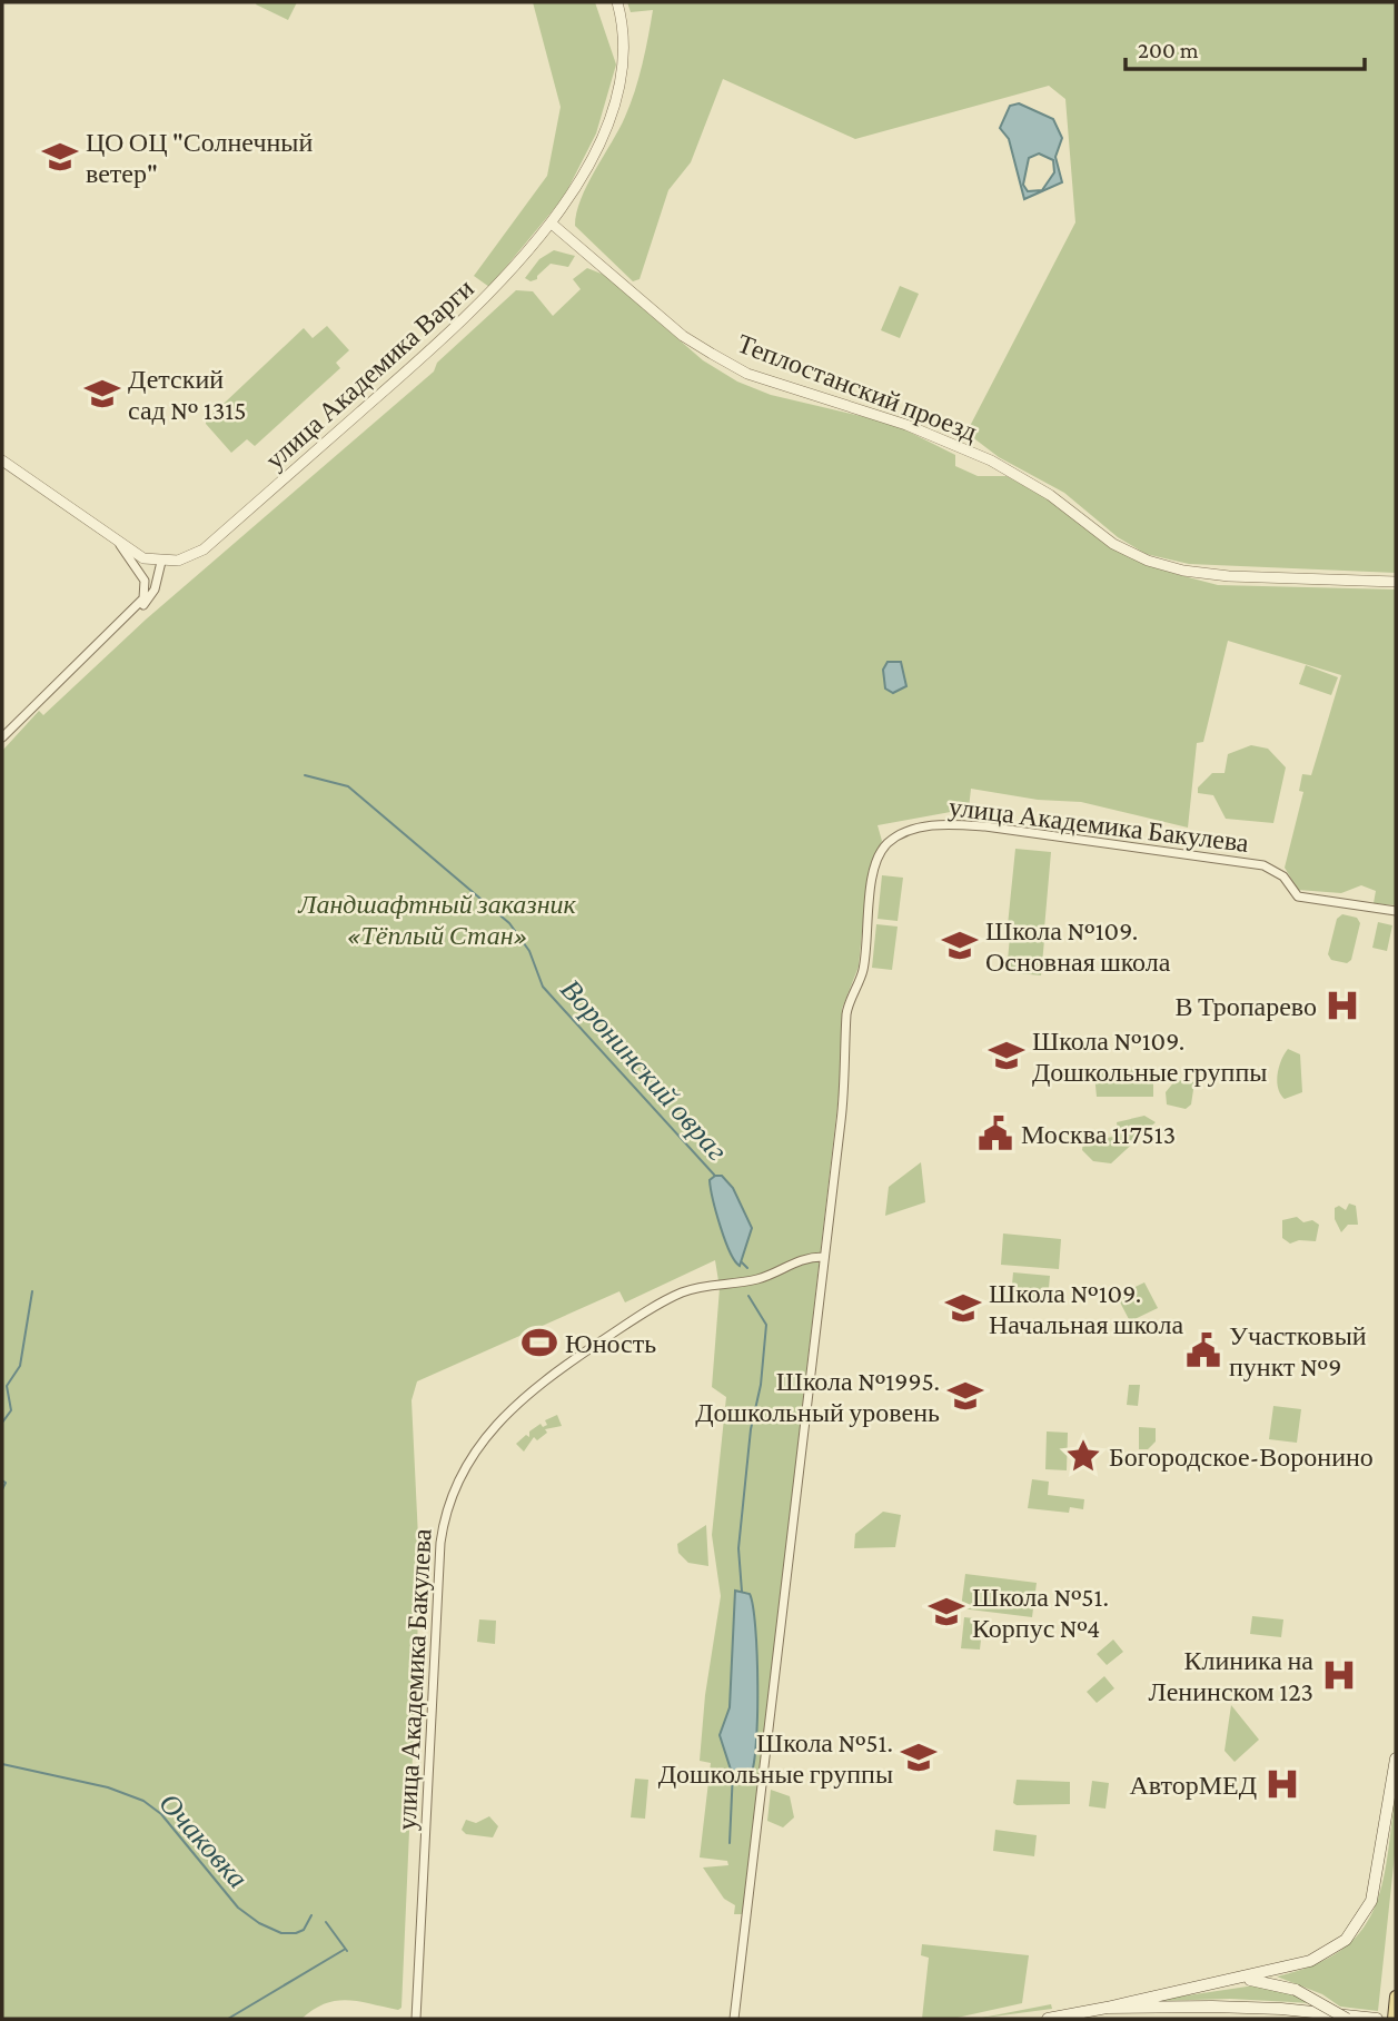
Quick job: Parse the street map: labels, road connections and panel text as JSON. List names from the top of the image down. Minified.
{"streets":{"street":["улица Академика Варги","Теплостанский проезд","улица Академика Бакулева"]},"crossings":[["улица Академика Варги","Теплостанский проезд"]],"water":["Воронинский овраг","Очаковка"],"parks":["Ландшафтный заказник «Тёплый Стан»"],"places":{"school or university":["ЦО ОЦ \"Солнечный ветер\"","Детский сад № 1315","Школа №109. Основная школа","Школа №109. Дошкольные группы","Школа №109. Начальная школа","Школа №1995. Дошкольный уровень","Школа №51. Корпус №4","Школа №51. Дошкольные группы"],"hospital":["В Тропарево","Клиника на Ленинском 123","АвторМЕД"],"public building":["Москва 117513","Участковый пункт №9"],"sports":["Юность"],"place":["Богородское-Воронино"]},"scale_bar":"200 m"}
